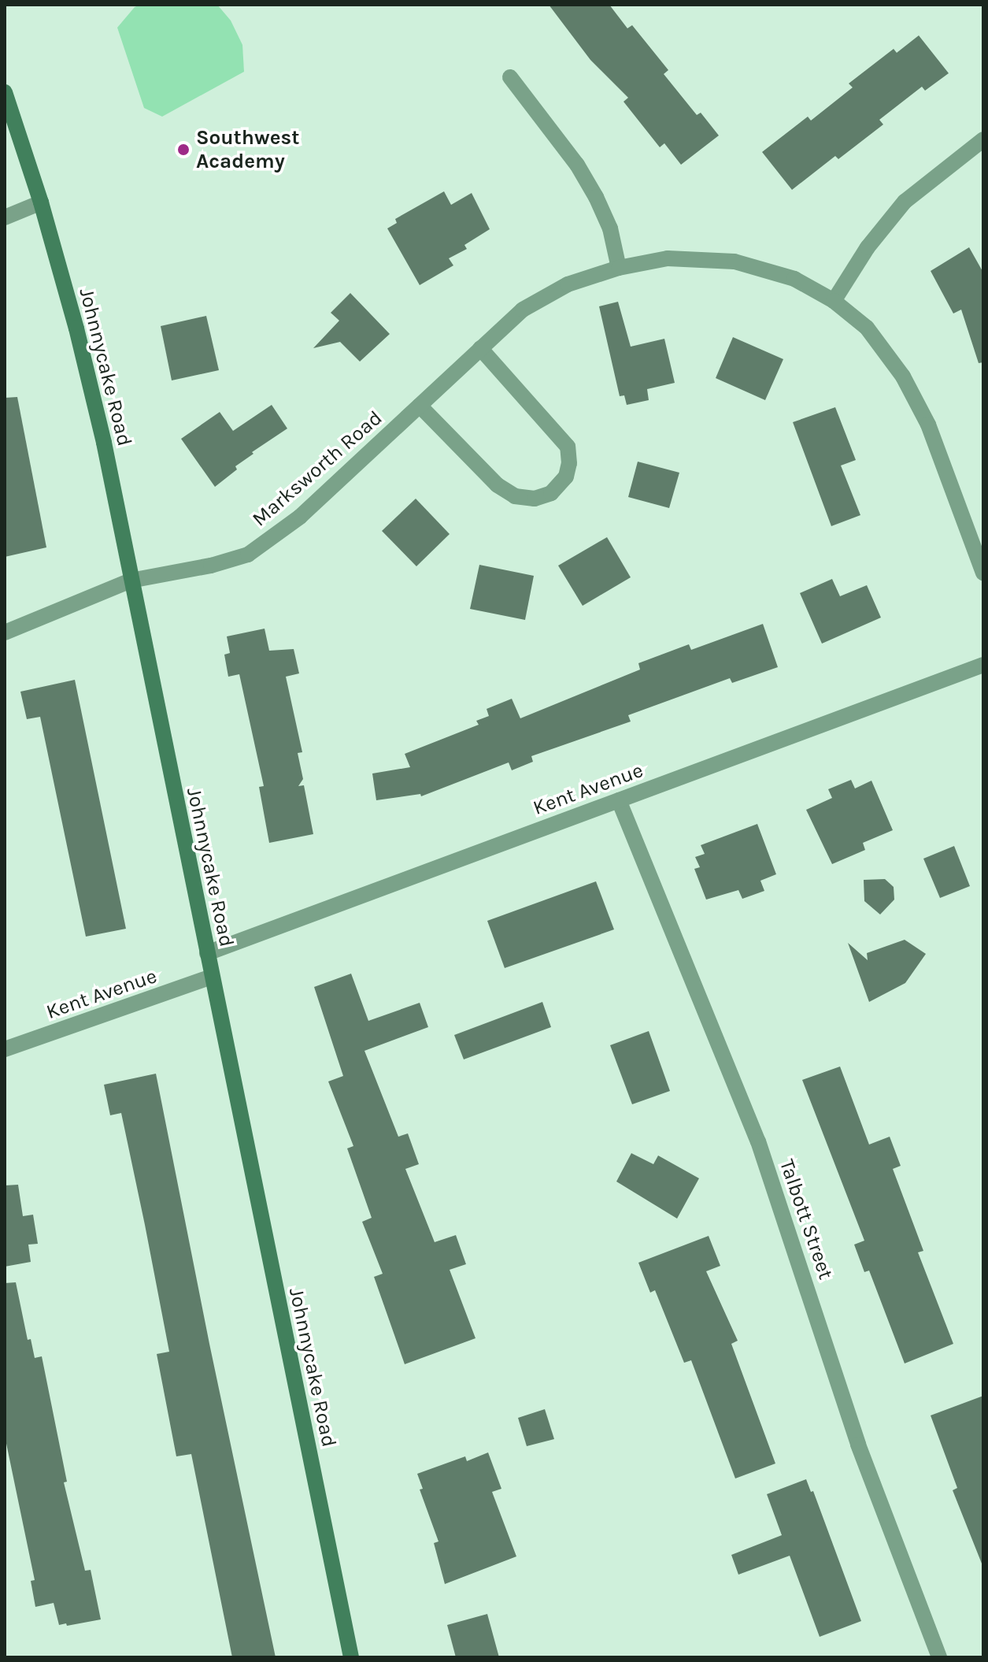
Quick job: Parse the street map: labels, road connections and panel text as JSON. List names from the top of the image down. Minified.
{"streets":{"main road":["Johnnycake Road"],"street":["Marksworth Road","Kent Avenue","Talbott Street"]},"crossings":[["Johnnycake Road","Marksworth Road"],["Johnnycake Road","Kent Avenue"],["Kent Avenue","Talbott Street"]],"places":["Southwest Academy"]}
